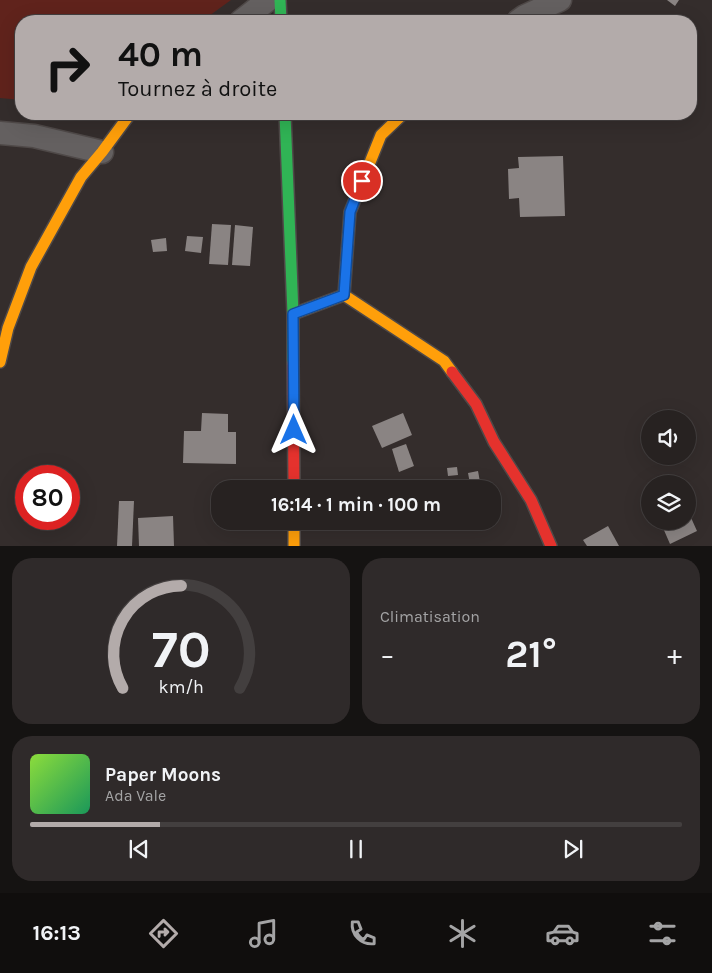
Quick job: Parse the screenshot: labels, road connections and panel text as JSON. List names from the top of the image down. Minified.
{"page":{"turn":["40 m","Tournez à droite"],"limit":"80","trip":"16:14 · 1 min · 100 m","tile":"Climatisation","heat":["−","21°","+"],"song":["Paper Moons","Ada Vale"],"tabs":"16:13","gauge":["70","km/h"]}}
